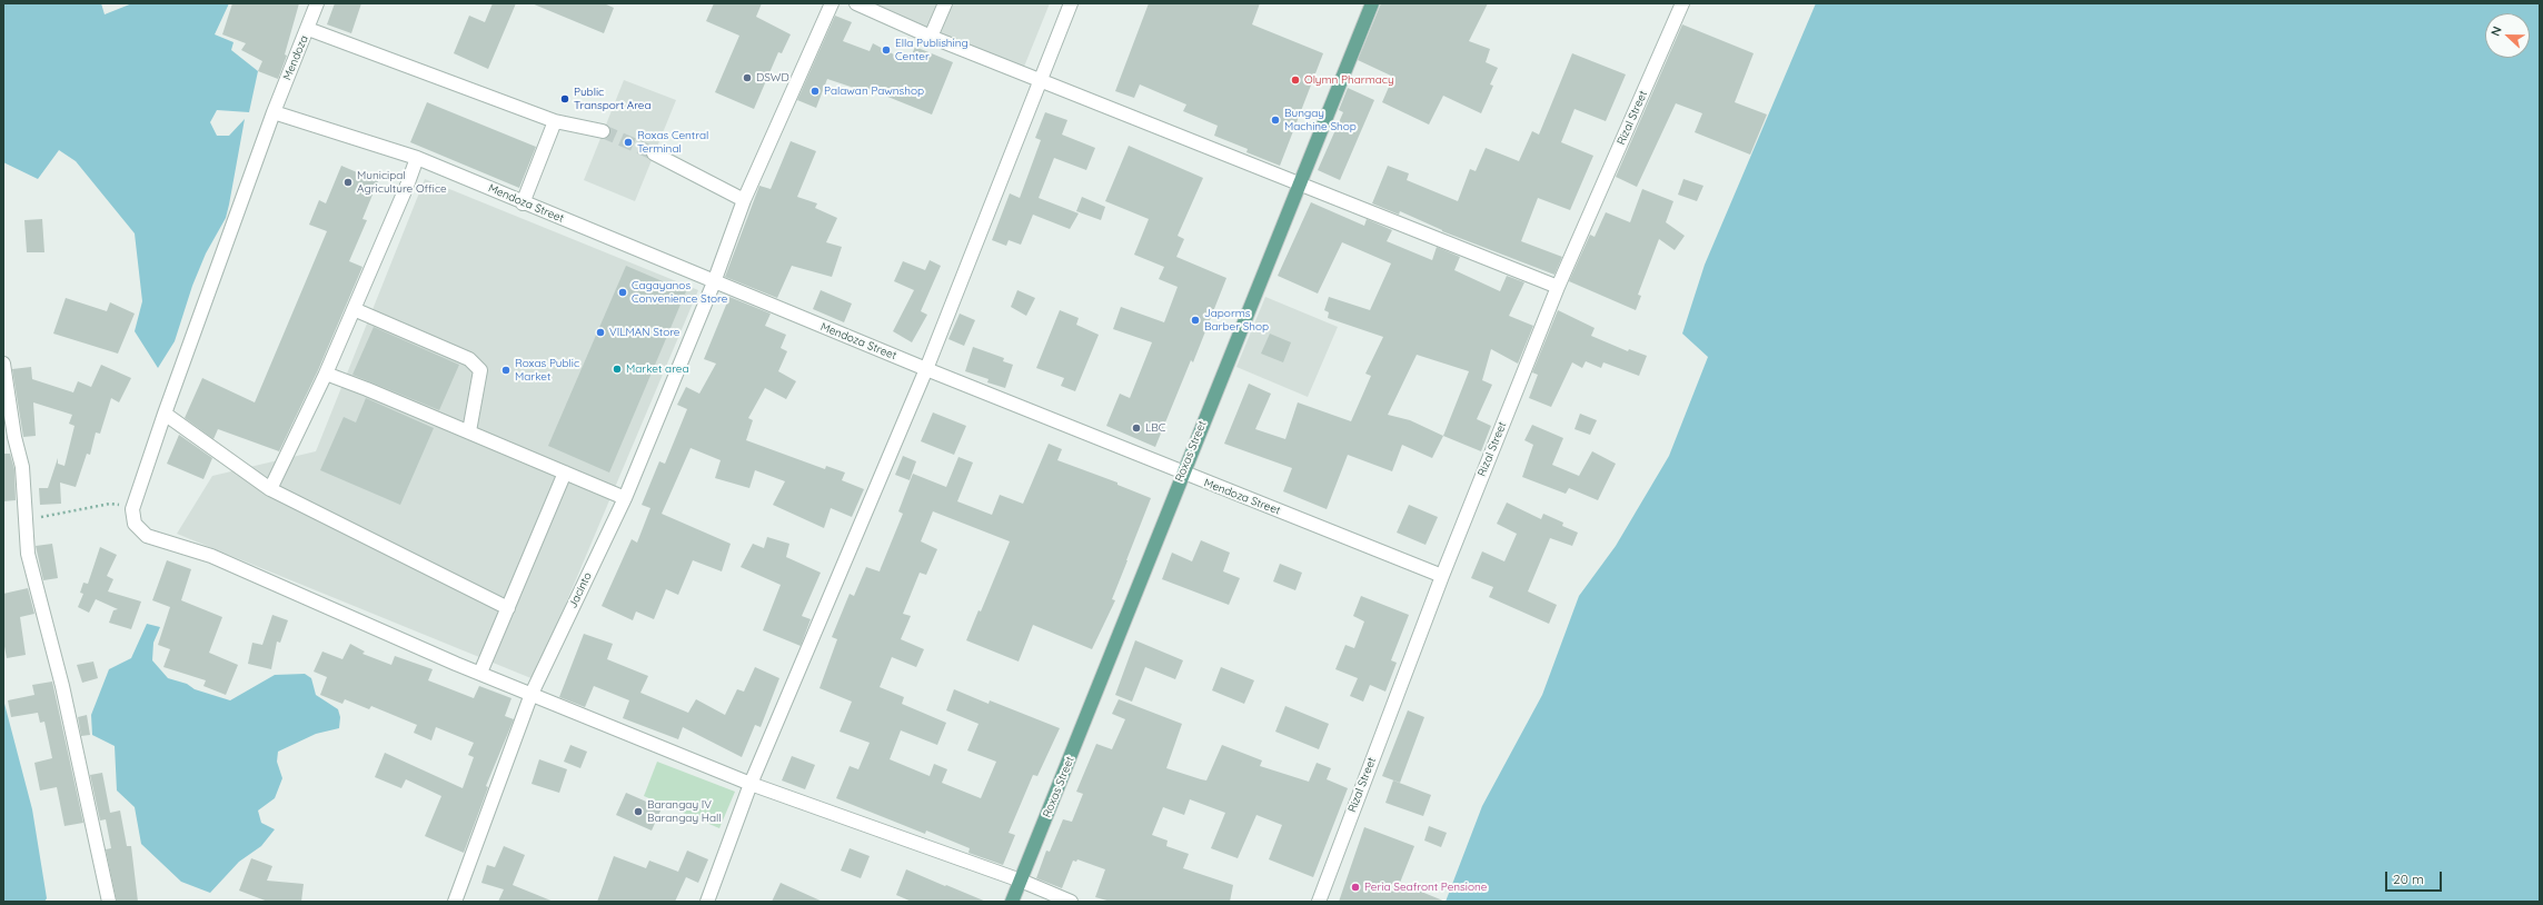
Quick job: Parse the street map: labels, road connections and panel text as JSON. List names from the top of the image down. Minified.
{"streets":{"main road":["Roxas Street"],"street":["Mendoza","Rizal Street","Mendoza Street","Jacinto"]},"crossings":[["Mendoza","Mendoza Street"],["Rizal Street","Mendoza Street"],["Mendoza Street","Roxas Street"],["Mendoza Street","Jacinto"]],"places":["Ella Publishing Center","DSWD","Olymn Pharmacy","Palawan Pawnshop","Public Transport Area","Bungay Machine Shop","Roxas Central Terminal","Municipal Agriculture Office","Cagayanos Convenience Store","Japorms Barber Shop","VILMAN Store","Market area","Roxas Public Market","LBC","Barangay IV Barangay Hall","Peria Seafront Pensione"],"scale_bar":"20 m","north":"left"}
